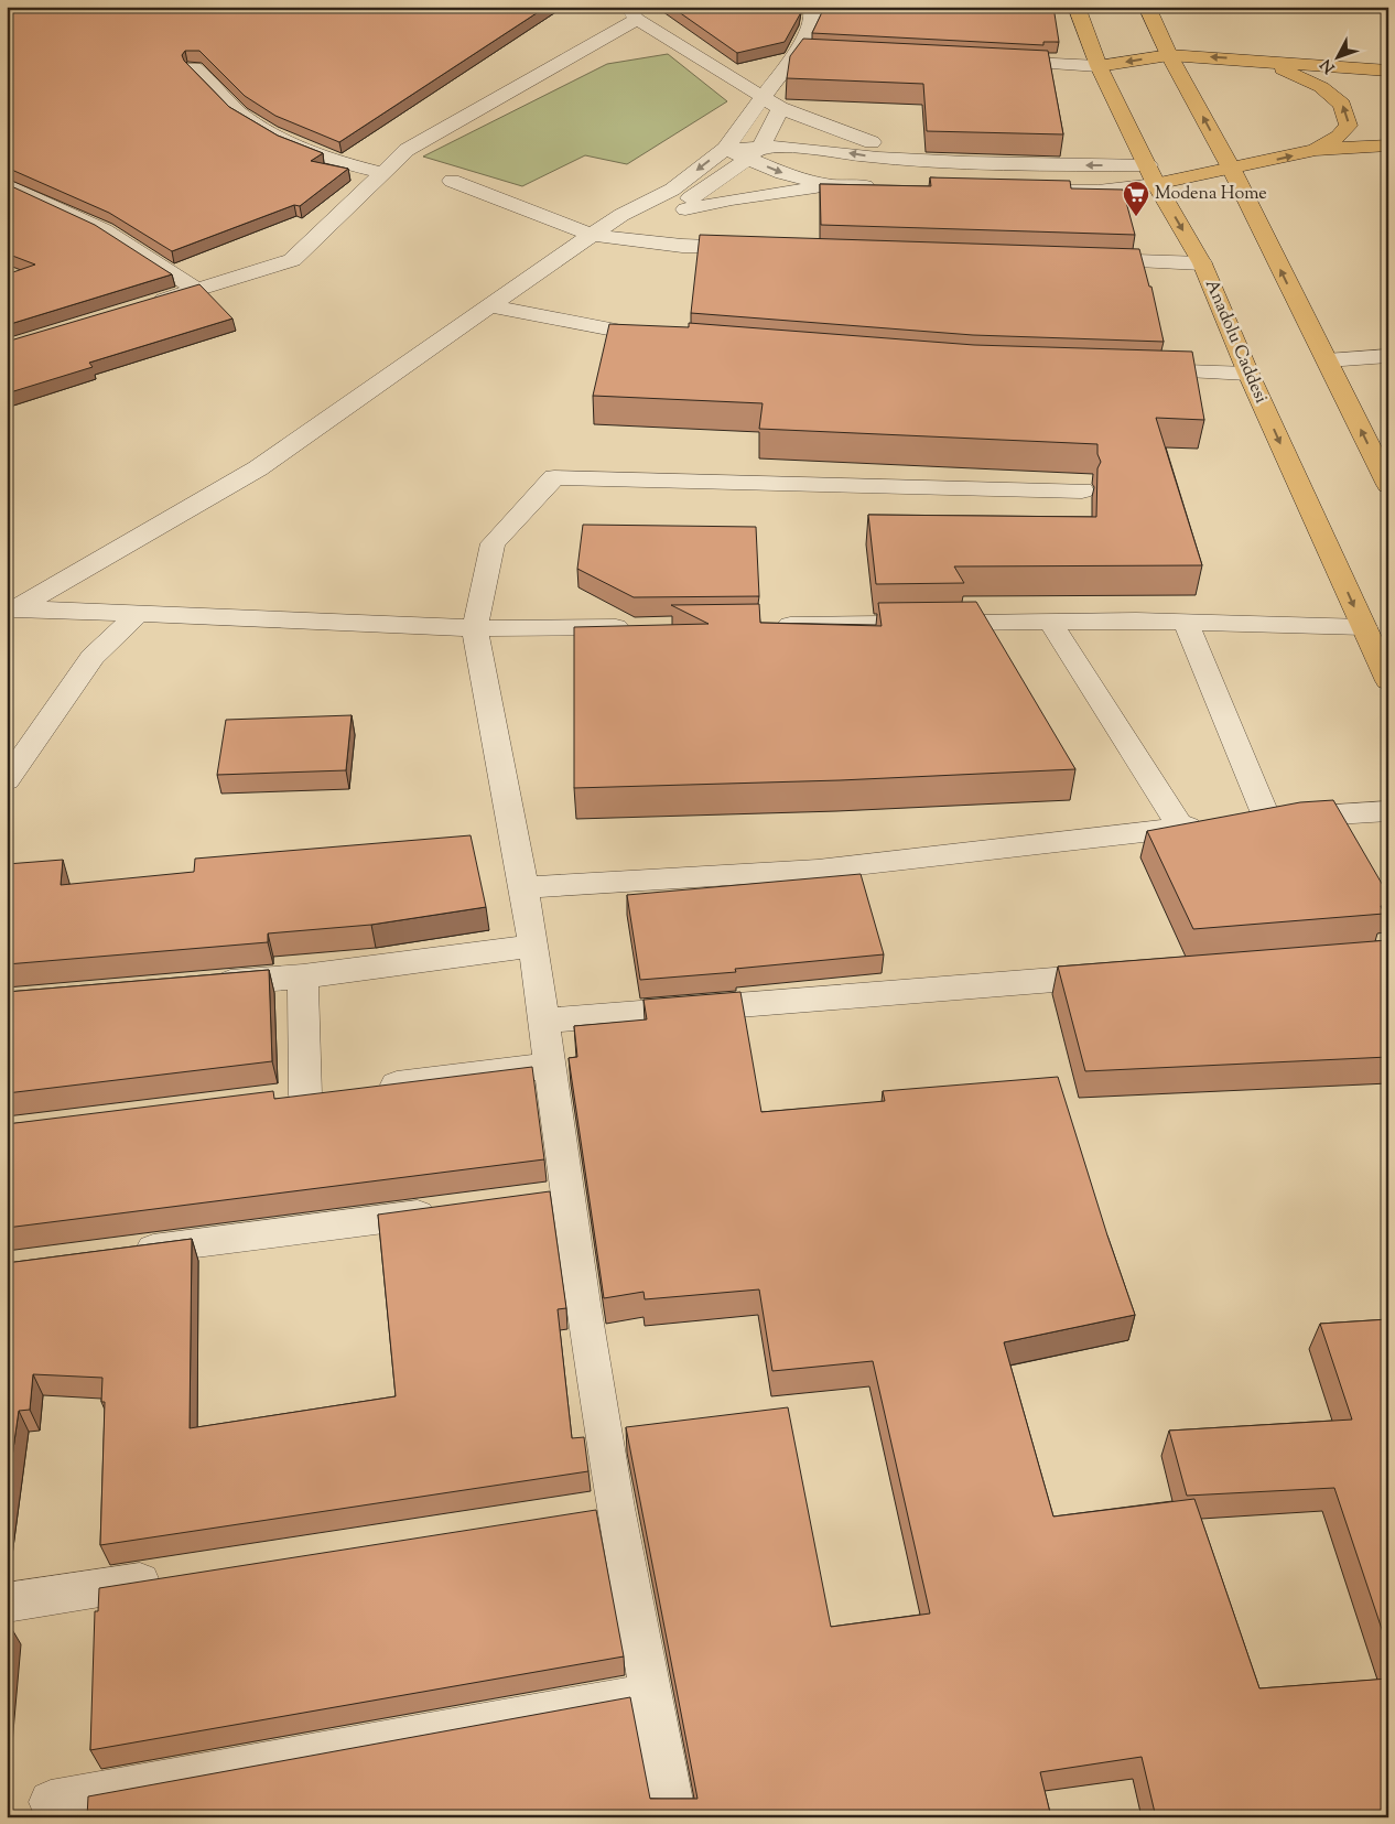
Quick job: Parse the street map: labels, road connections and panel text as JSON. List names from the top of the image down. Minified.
{"streets":{"main road":["Anadolu Caddesi"]},"places":{"supermarket":["Modena Home"]},"north":"bottom left"}
